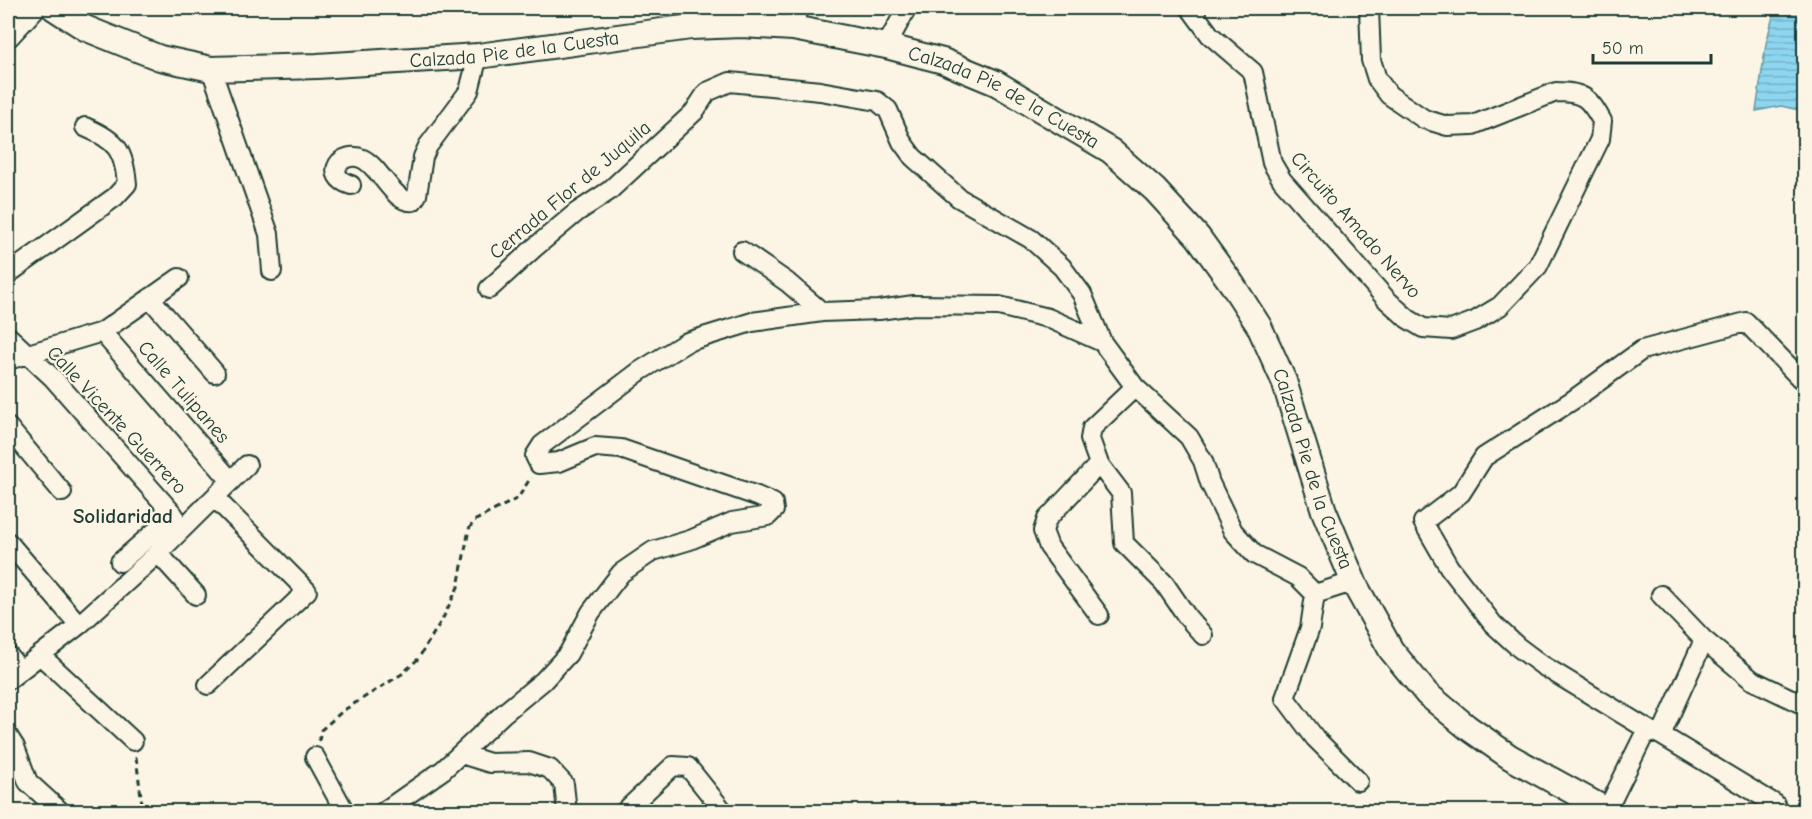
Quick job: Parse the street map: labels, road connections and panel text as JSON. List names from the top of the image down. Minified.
{"streets":{"main road":["Calzada Pie de la Cuesta"],"street":["Cerrada Flor de Juquila","Circuito Amado Nervo","Calle Tulipanes","Calle Vicente Guerrero"]},"districts":["Solidaridad"],"scale_bar":"50 m"}
